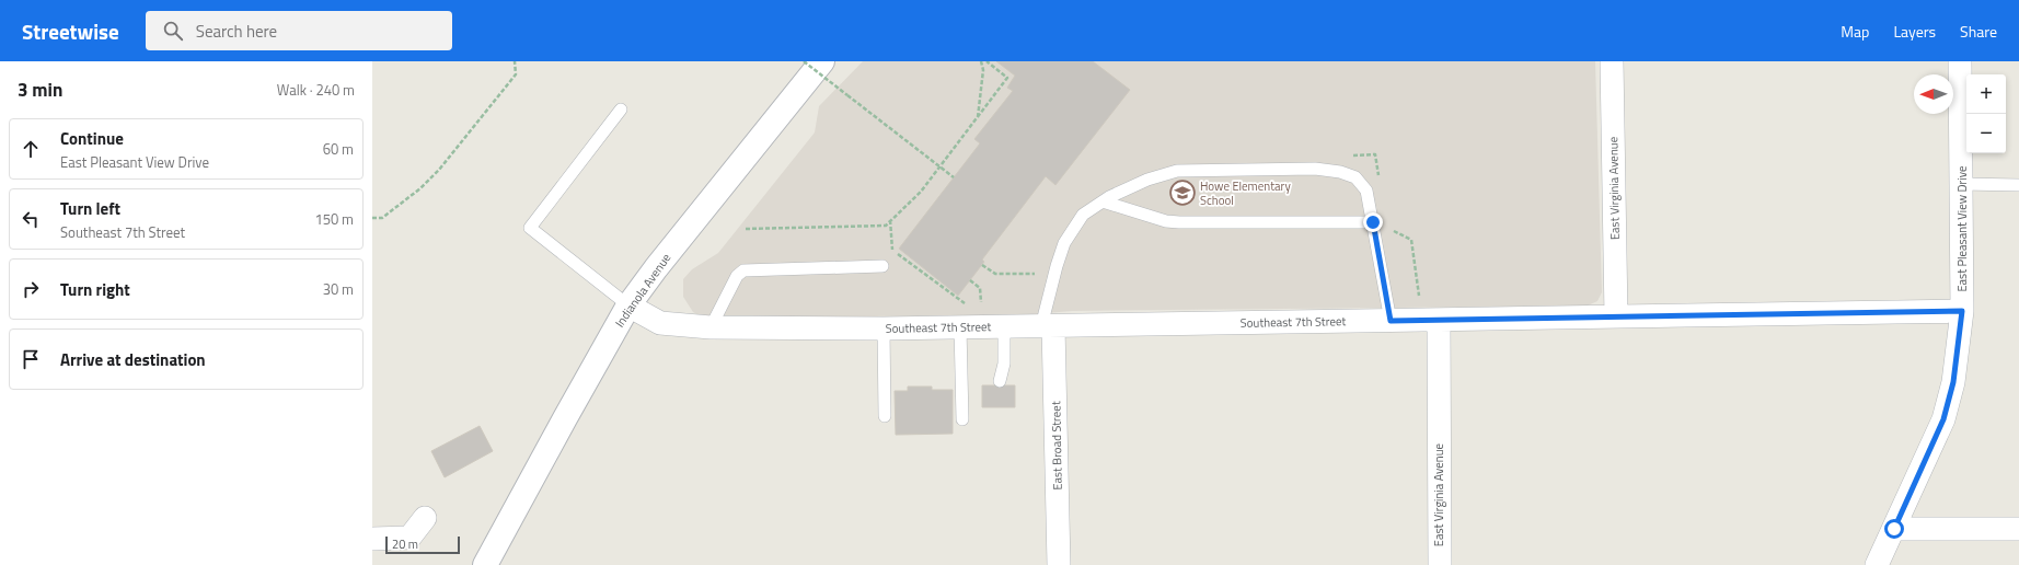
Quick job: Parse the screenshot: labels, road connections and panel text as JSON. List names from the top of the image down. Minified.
{"streets":{"main road":["Indianola Avenue"],"street":["East Virginia Avenue","East Pleasant View Drive","Southeast 7th Street","East Broad Street"]},"crossings":[["East Virginia Avenue","Southeast 7th Street"],["East Pleasant View Drive","Southeast 7th Street"],["Indianola Avenue","Southeast 7th Street"],["Southeast 7th Street","East Broad Street"]],"places":{"school or university":["Howe Elementary School"]},"scale_bar":"20 m","north":"left","page":{"header":"Streetwise","search":"Search here","nav":["Map","Layers","Share"],"heading":["3 min","Walk · 240 m"],"map_buttons":["+","−"],"list":[["Continue","East Pleasant View Drive","60 m"],["Turn left","Southeast 7th Street","150 m"],["Turn right","30 m"],"Arrive at destination"],"scale":"20 m"}}
